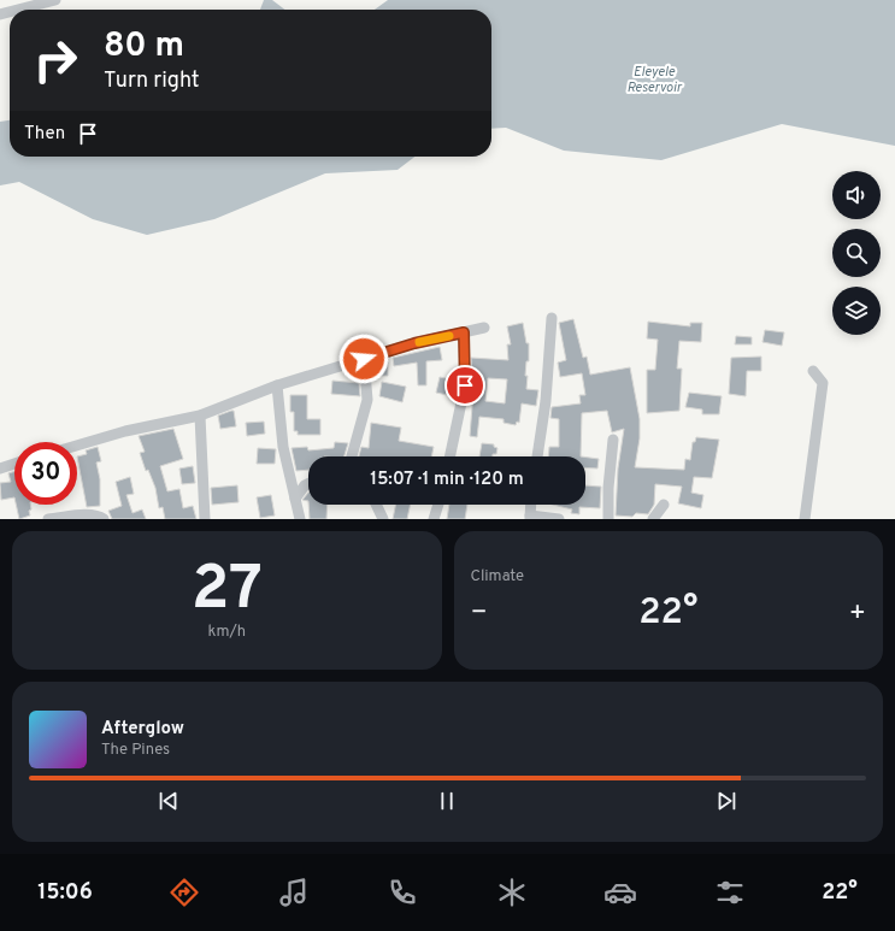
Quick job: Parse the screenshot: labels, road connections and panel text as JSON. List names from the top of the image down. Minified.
{"water":["Eleyele Reservoir"],"page":{"turn":["80 m","Turn right"],"then":"Then","limit":"30","trip":"15:07 · 1 min · 120 m","tile":[["27","km/h"],"Climate"],"heat":["−","22°","+"],"song":["Afterglow","The Pines"],"tabs":["15:06","22°"]}}
